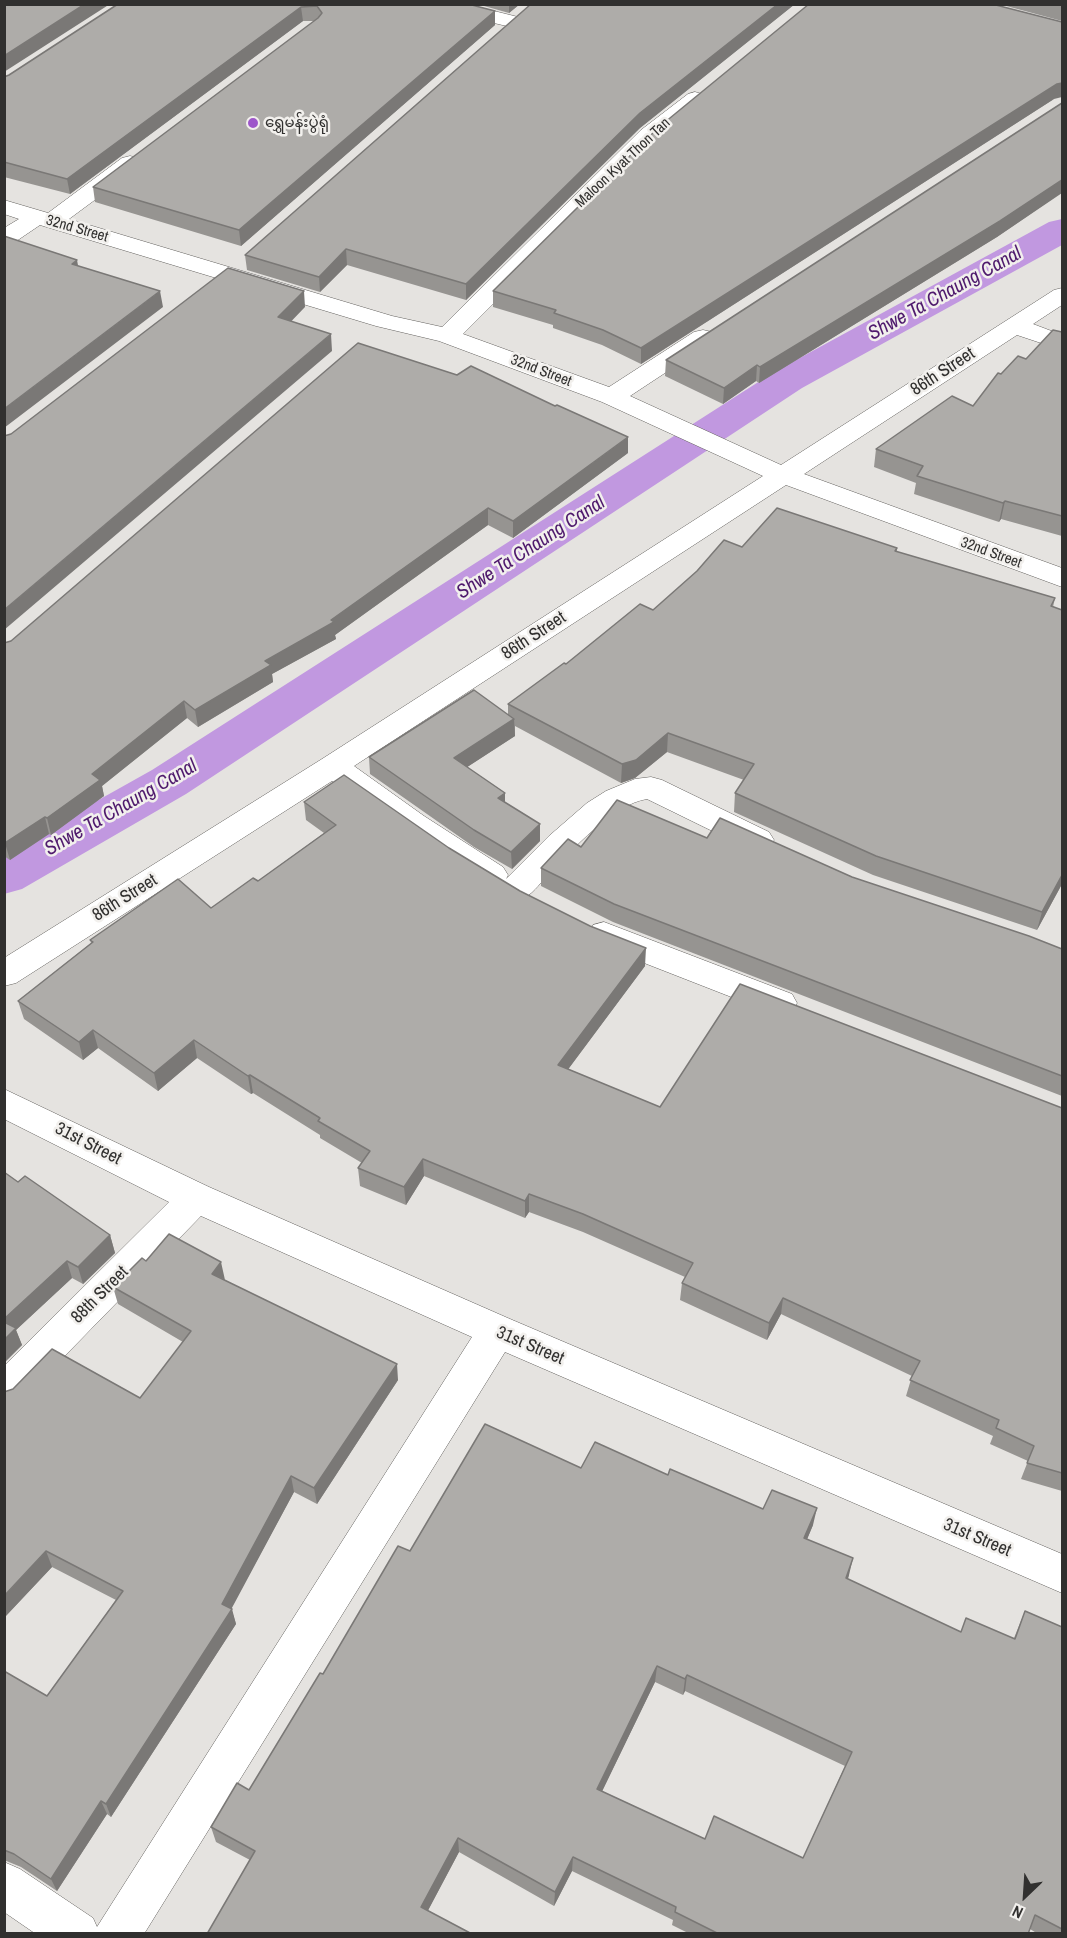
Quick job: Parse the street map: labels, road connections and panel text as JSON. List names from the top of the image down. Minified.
{"streets":{"street":["Maloon Kyat Thon Tan","32nd Street","86th Street","31st Street","88th Street"]},"crossings":[["Maloon Kyat Thon Tan","32nd Street"],["32nd Street","86th Street"],["31st Street","88th Street"]],"water":["Shwe Ta Chaung Canal"],"places":["ရွှေမန်းပွဲရုံ"],"north":"bottom left"}
